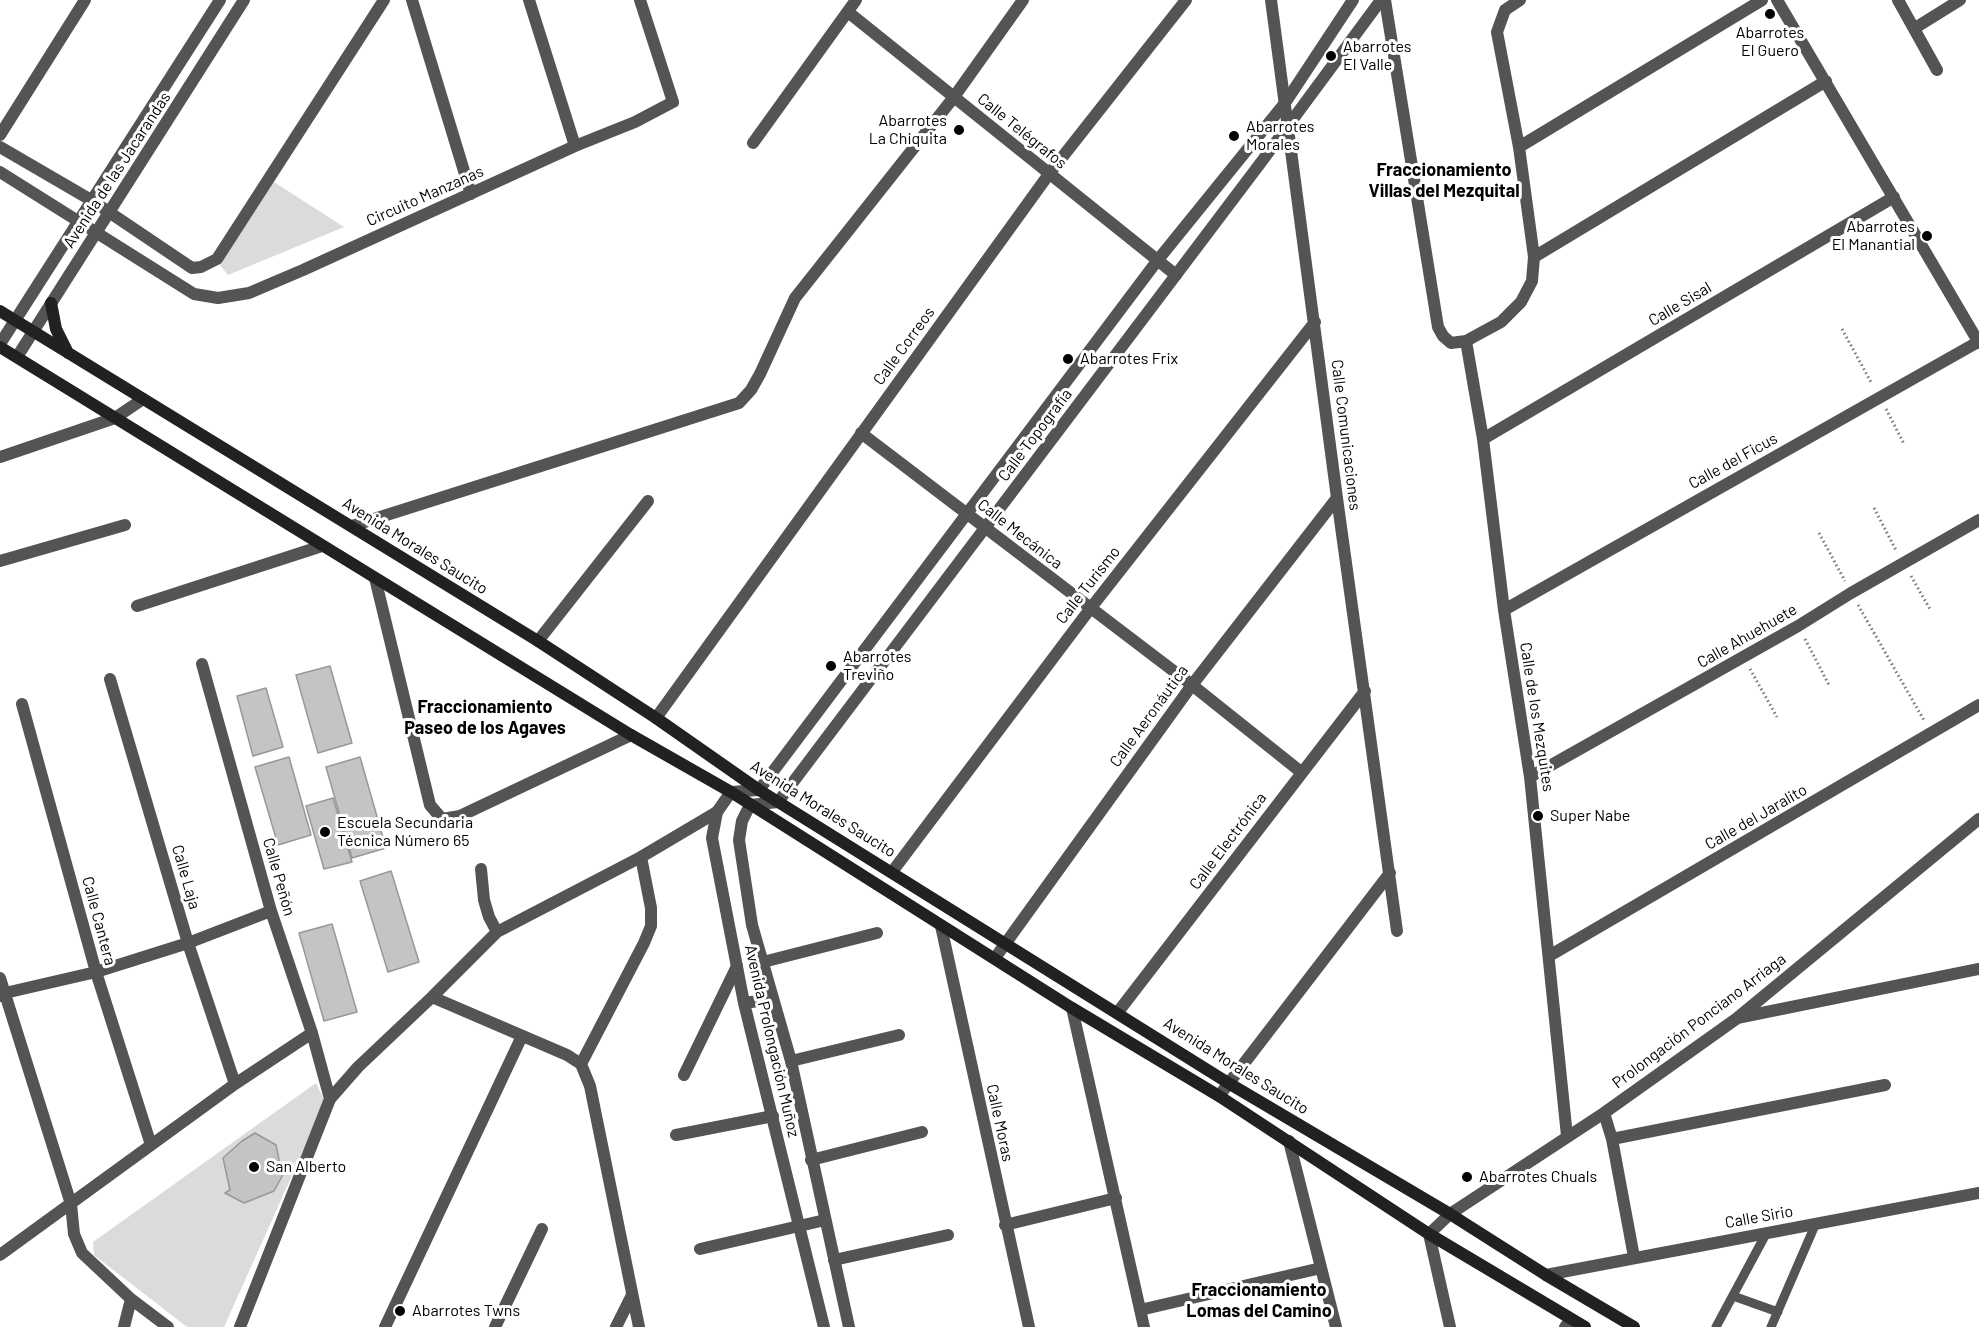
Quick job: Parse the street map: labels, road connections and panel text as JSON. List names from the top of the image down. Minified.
{"streets":{"main road":["Avenida Morales Saucito"],"street":["Calle Telégrafos","Avenida de las Jacarandas","Circuito Manzanas","Calle Sisal","Calle Correos","Calle Topografía","Calle Comunicaciones","Calle del Ficus","Calle Mecánica","Calle Turismo","Calle Ahuehuete","Calle Aeronáutica","Calle de los Mezquites","Calle del Jaralito","Calle Electrónica","Calle Laja","Calle Peñón","Calle Cantera","Prolongación Ponciano Arriaga","Avenida Prolongación Muñoz","Calle Moras","Calle Sirio"]},"crossings":[["Calle Telégrafos","Calle Correos"],["Calle Telégrafos","Calle Topografía"],["Avenida de las Jacarandas","Circuito Manzanas"],["Avenida de las Jacarandas","Avenida Morales Saucito"],["Calle Sisal","Calle de los Mezquites"],["Calle Correos","Calle Mecánica"],["Calle Correos","Avenida Morales Saucito"],["Calle Topografía","Calle Comunicaciones"],["Calle Topografía","Calle Mecánica"],["Calle Topografía","Avenida Morales Saucito"],["Calle Comunicaciones","Calle Turismo"],["Calle Comunicaciones","Calle Aeronáutica"],["Calle Comunicaciones","Calle Electrónica"],["Calle del Ficus","Calle de los Mezquites"],["Calle Mecánica","Calle Turismo"],["Calle Mecánica","Calle Aeronáutica"],["Calle Mecánica","Calle Electrónica"],["Avenida Morales Saucito","Calle Turismo"],["Avenida Morales Saucito","Calle Aeronáutica"],["Avenida Morales Saucito","Calle Electrónica"],["Avenida Morales Saucito","Prolongación Ponciano Arriaga"],["Avenida Morales Saucito","Avenida Prolongación Muñoz"],["Avenida Morales Saucito","Calle Moras"],["Avenida Morales Saucito","Calle Sirio"],["Calle Ahuehuete","Calle de los Mezquites"],["Calle de los Mezquites","Calle del Jaralito"],["Calle de los Mezquites","Prolongación Ponciano Arriaga"]],"districts":["Fraccionamiento Villas del Mezquital","Fraccionamiento Paseo de los Agaves","Fraccionamiento Lomas del Camino"],"places":["Abarrotes El Guero","Abarrotes El Valle","Abarrotes La Chiquita","Abarrotes Morales","Abarrotes El Manantial","Abarrotes Frix","Abarrotes Treviño","Super Nabe","Escuela Secundaria Técnica Número 65","San Alberto","Abarrotes Chuals","Abarrotes Twns"]}
